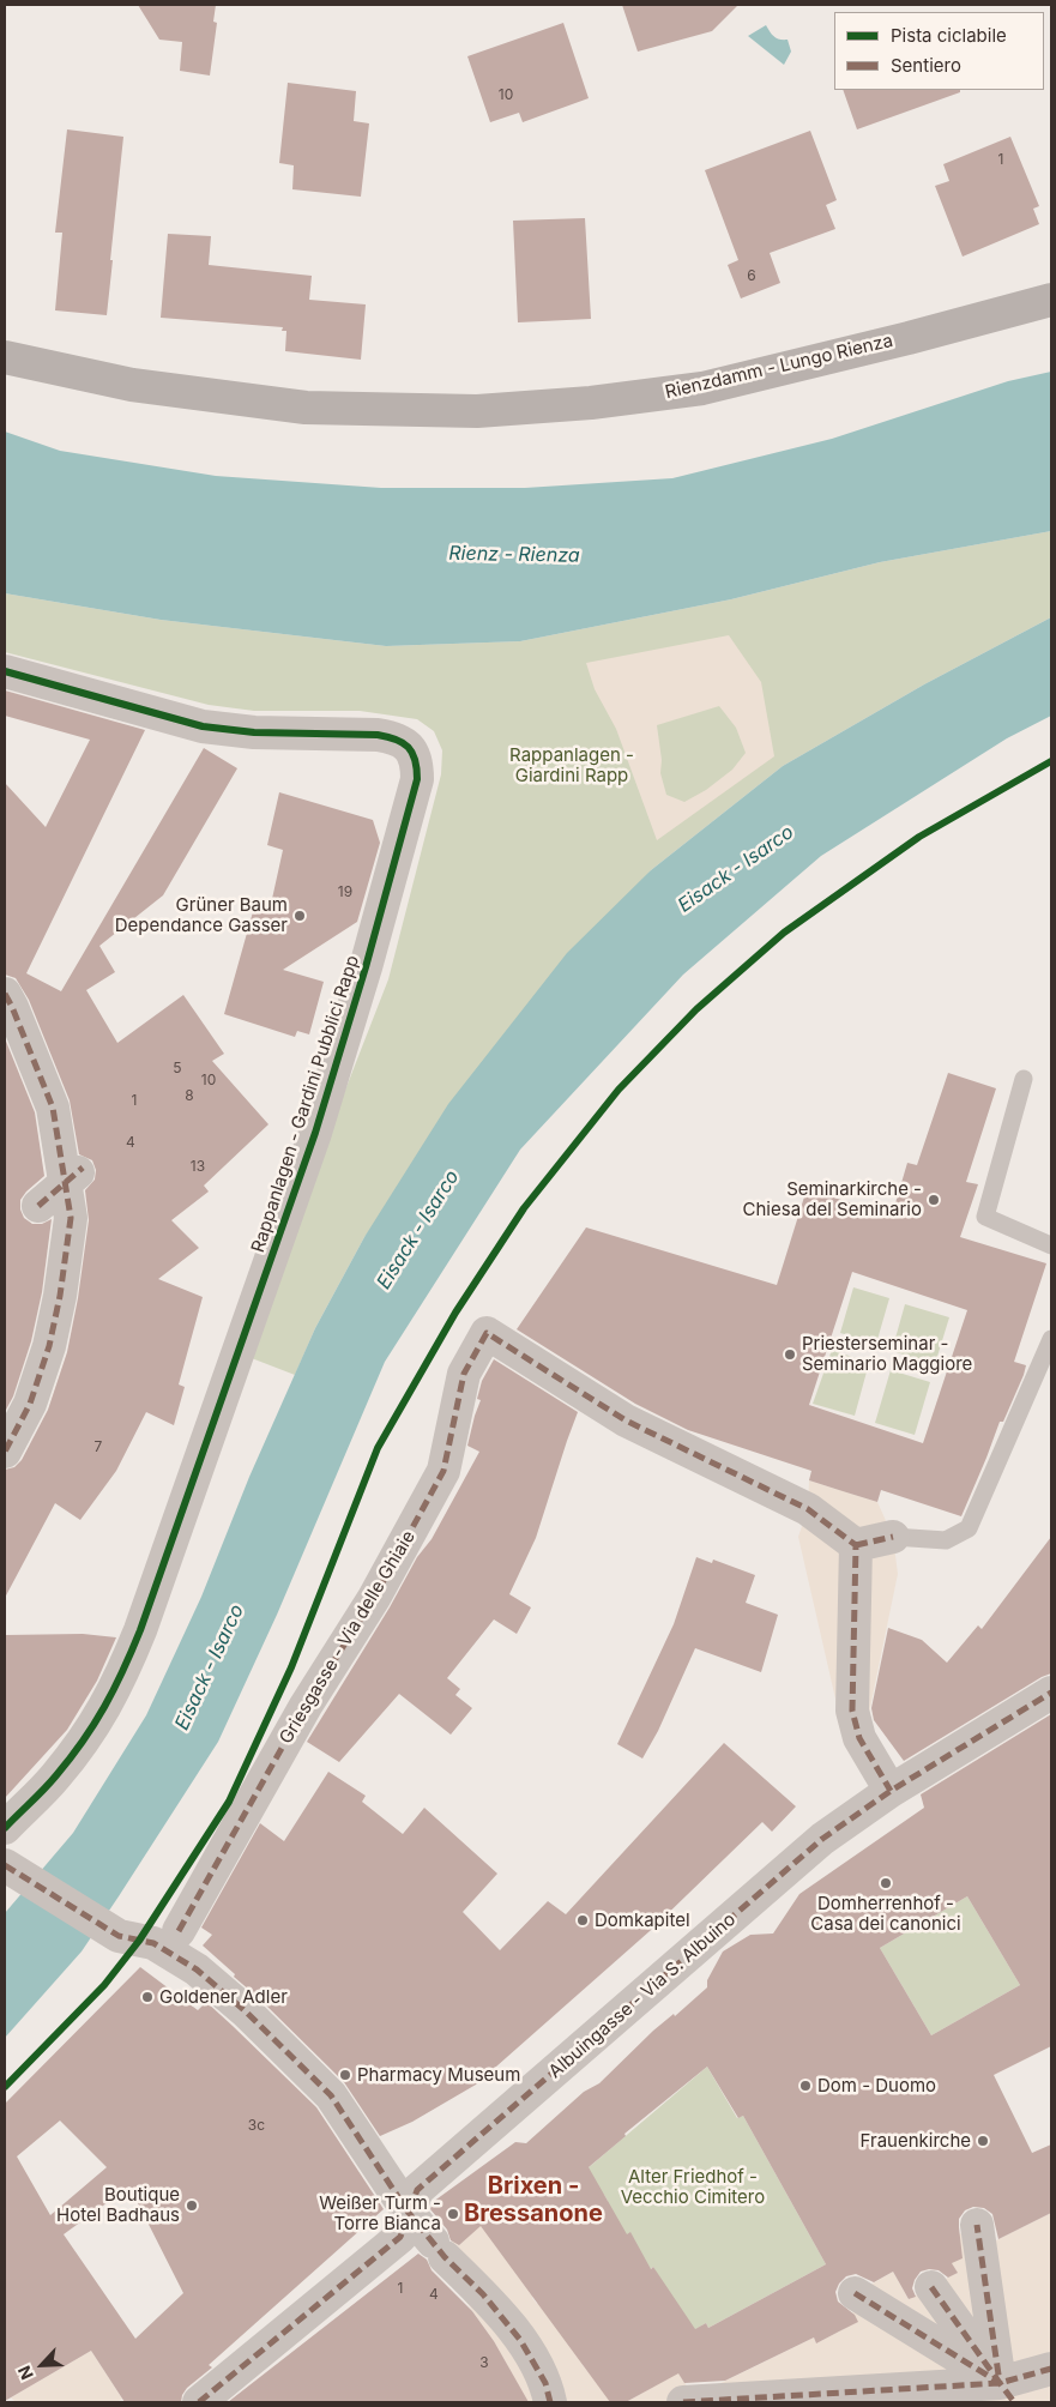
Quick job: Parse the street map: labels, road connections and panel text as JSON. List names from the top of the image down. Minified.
{"streets":{"street":["Rienzdamm - Lungo Rienza","Rappanlagen - Gardini Pubblici Rapp","Griesgasse - Via delle Ghiaie","Albuingasse - Via S. Albuino"]},"districts":["Brixen - Bressanone"],"water":["Rienz - Rienza","Eisack - Isarco"],"parks":["Rappanlagen - Giardini Rapp","Alter Friedhof - Vecchio Cimitero"],"places":["Grüner Baum Dependance Gasser","Seminarkirche - Chiesa del Seminario","Priesterseminar - Seminario Maggiore","Domherrenhof - Casa dei canonici","Domkapitel","Goldener Adler","Pharmacy Museum","Dom - Duomo","Frauenkirche","Boutique Hotel Badhaus","Weißer Turm - Torre Bianca"],"house_numbers":["10","1","6","19","5","10","8","1","4","13","7","3c","1","4","3"],"legend":["Pista ciclabile","Sentiero"],"north":"bottom left"}
